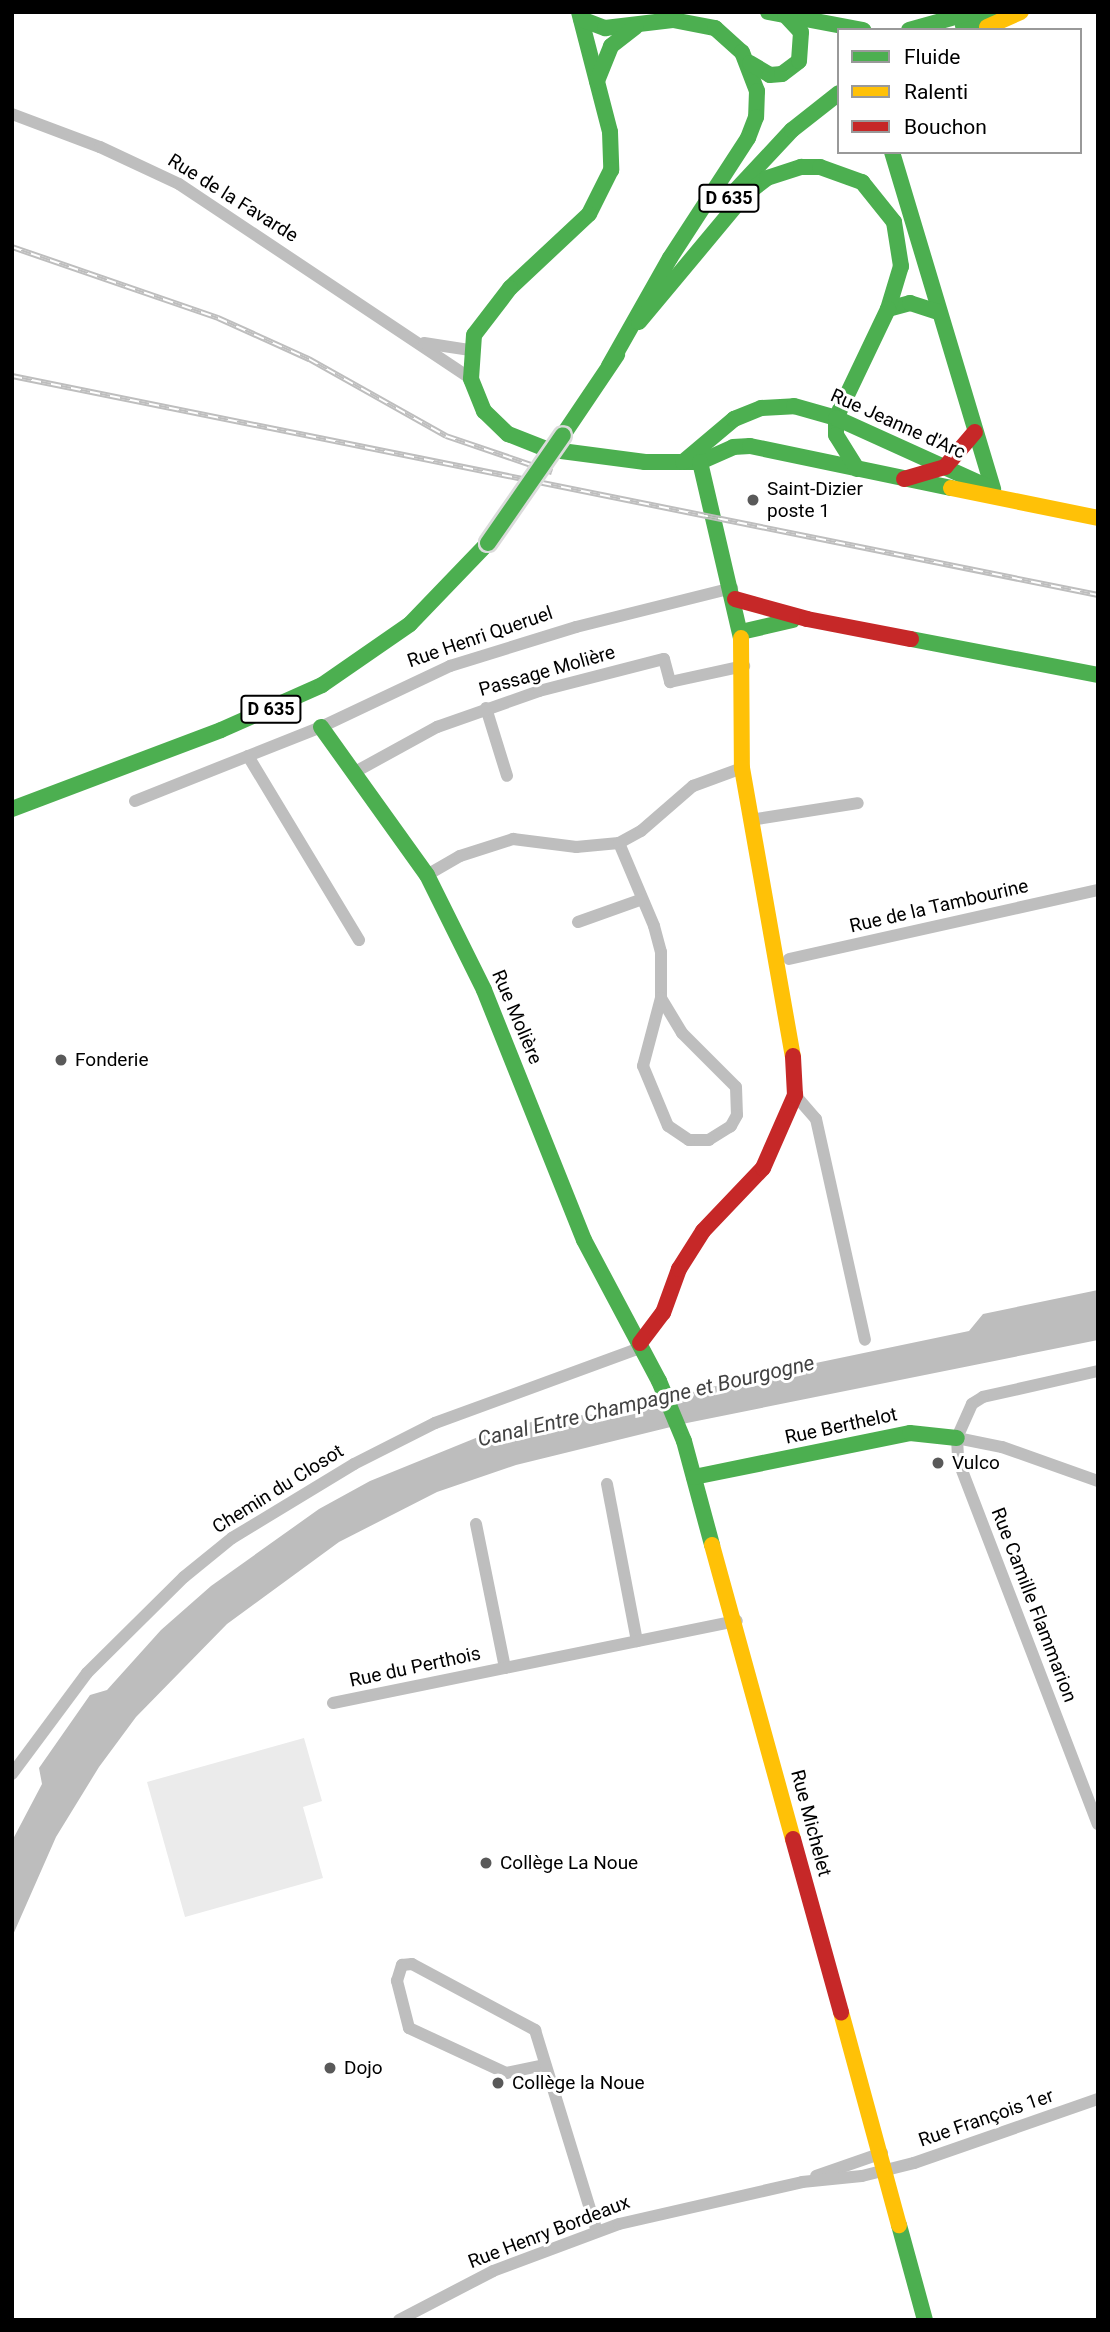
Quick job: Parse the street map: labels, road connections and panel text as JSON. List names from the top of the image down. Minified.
{"streets":{"main road":["D 635","Rue Jeanne d'Arc","Rue Henri Queruel","Rue Molière","Rue Berthelot","Rue Michelet"],"street":["Rue de la Favarde","Passage Molière","Rue de la Tambourine","Chemin du Closot","Rue Camille Flammarion","Rue du Perthois","Rue François 1er","Rue Henry Bordeaux"]},"crossings":[["Rue de la Favarde","Rue Jeanne d'Arc"],["Rue Henri Queruel","Rue Molière"],["Passage Molière","Rue Molière"],["Rue Molière","Chemin du Closot"],["Rue Molière","Rue Michelet"],["Rue Berthelot","Rue Camille Flammarion"],["Rue Berthelot","Rue Michelet"],["Chemin du Closot","Rue Michelet"],["Rue du Perthois","Rue Michelet"],["Rue Michelet","Rue François 1er"],["Rue Michelet","Rue Henry Bordeaux"],["Rue François 1er","Rue Henry Bordeaux"]],"water":["Canal Entre Champagne et Bourgogne"],"places":["Saint-Dizier poste 1","Fonderie","Vulco","Collège La Noue","Dojo","Collège la Noue"],"legend":["Fluide","Ralenti","Bouchon"]}
